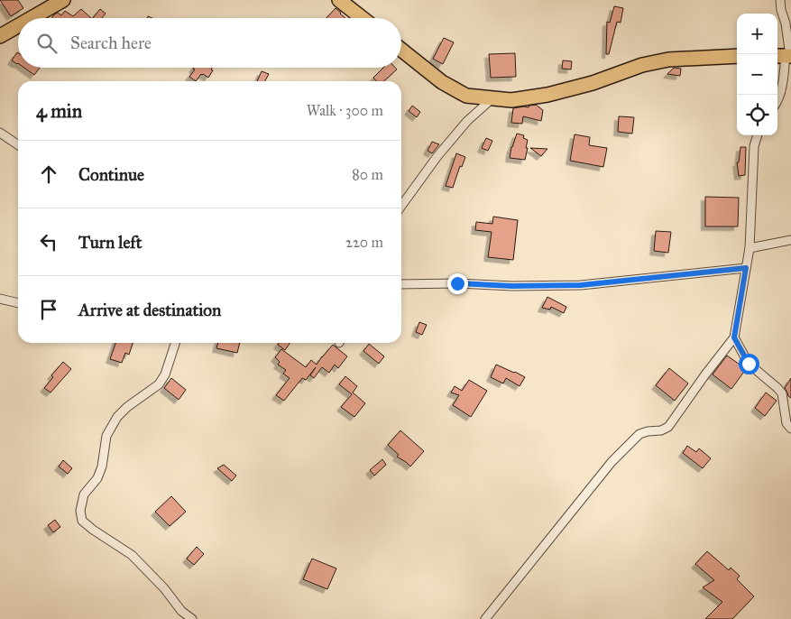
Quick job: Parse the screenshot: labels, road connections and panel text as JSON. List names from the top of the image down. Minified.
{"page":{"map_buttons":["+","−"],"search":"Search here","heading":["4 min","Walk · 300 m"],"list":[["Continue","80 m"],["Turn left","220 m"],"Arrive at destination"]}}
